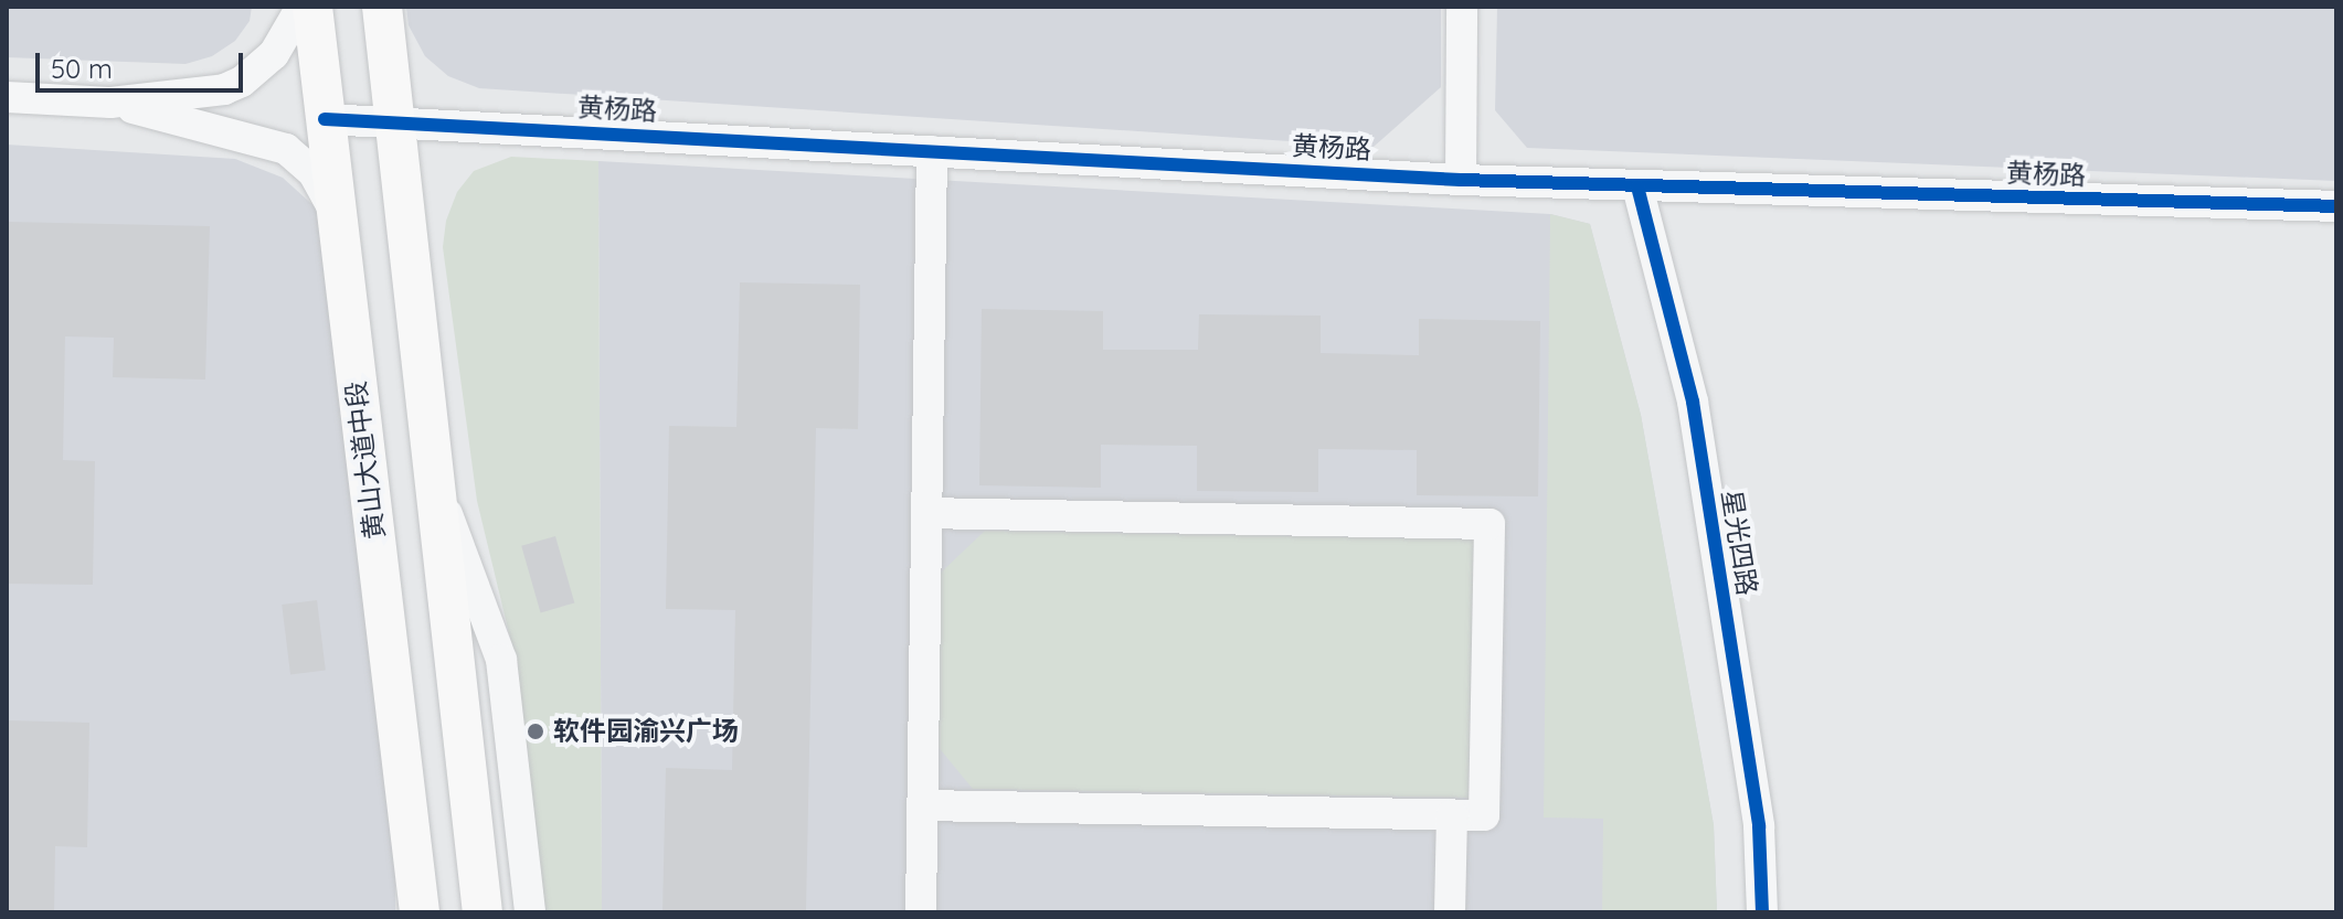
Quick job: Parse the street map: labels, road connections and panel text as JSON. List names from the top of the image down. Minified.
{"streets":{"main road":["黄山大道中段"],"street":["黄杨路","星光四路"]},"crossings":[["黄杨路","黄山大道中段"],["黄杨路","星光四路"]],"places":["软件园渝兴广场"],"scale_bar":"50 m"}
